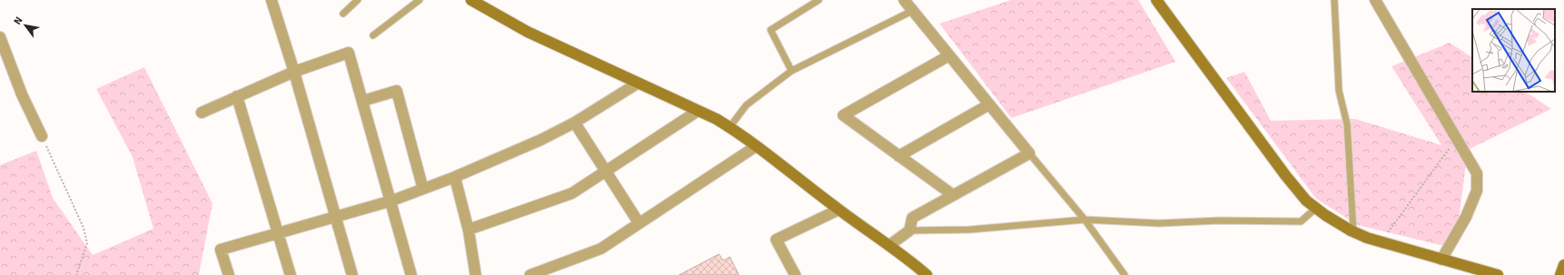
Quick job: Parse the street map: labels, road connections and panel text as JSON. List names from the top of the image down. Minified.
{"north":"top left"}
